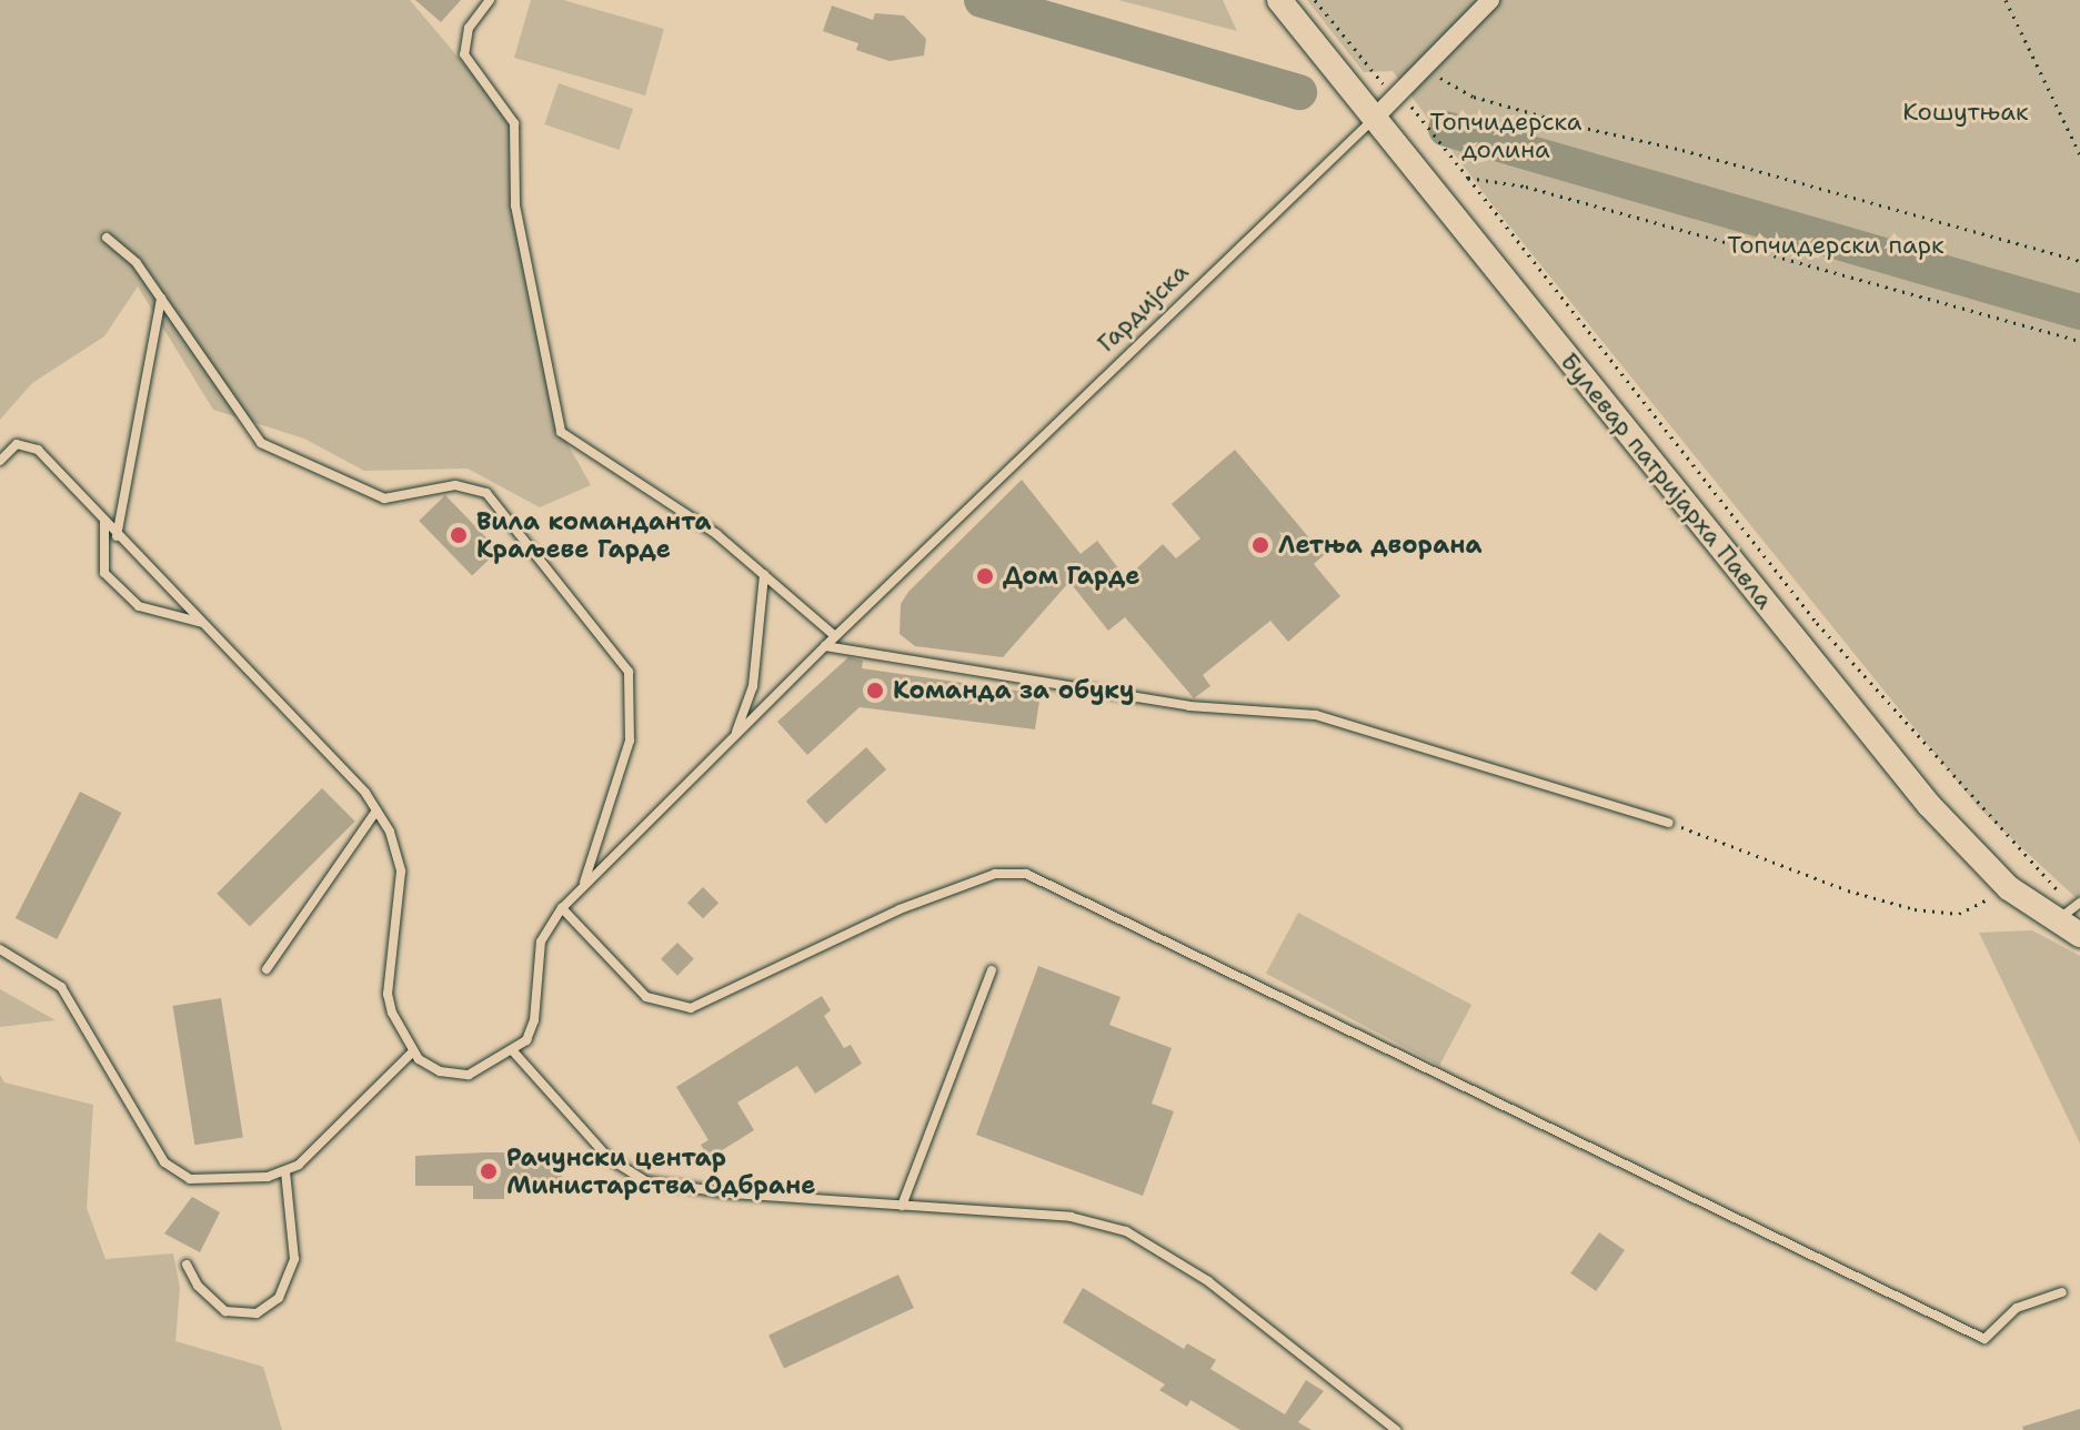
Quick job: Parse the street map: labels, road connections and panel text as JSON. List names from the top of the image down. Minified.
{"streets":{"main road":["Булевар патријарха Павла"],"street":["Гардијска"]},"crossings":[["Гардијска","Булевар патријарха Павла"]],"parks":["Кошутњак","Топчидерска долина","Топчидерски парк"],"places":["Вила команданта Краљеве Гарде","Летња дворана","Дом Гарде","Команда за обуку","Рачунски центар Министарства Одбране"]}
